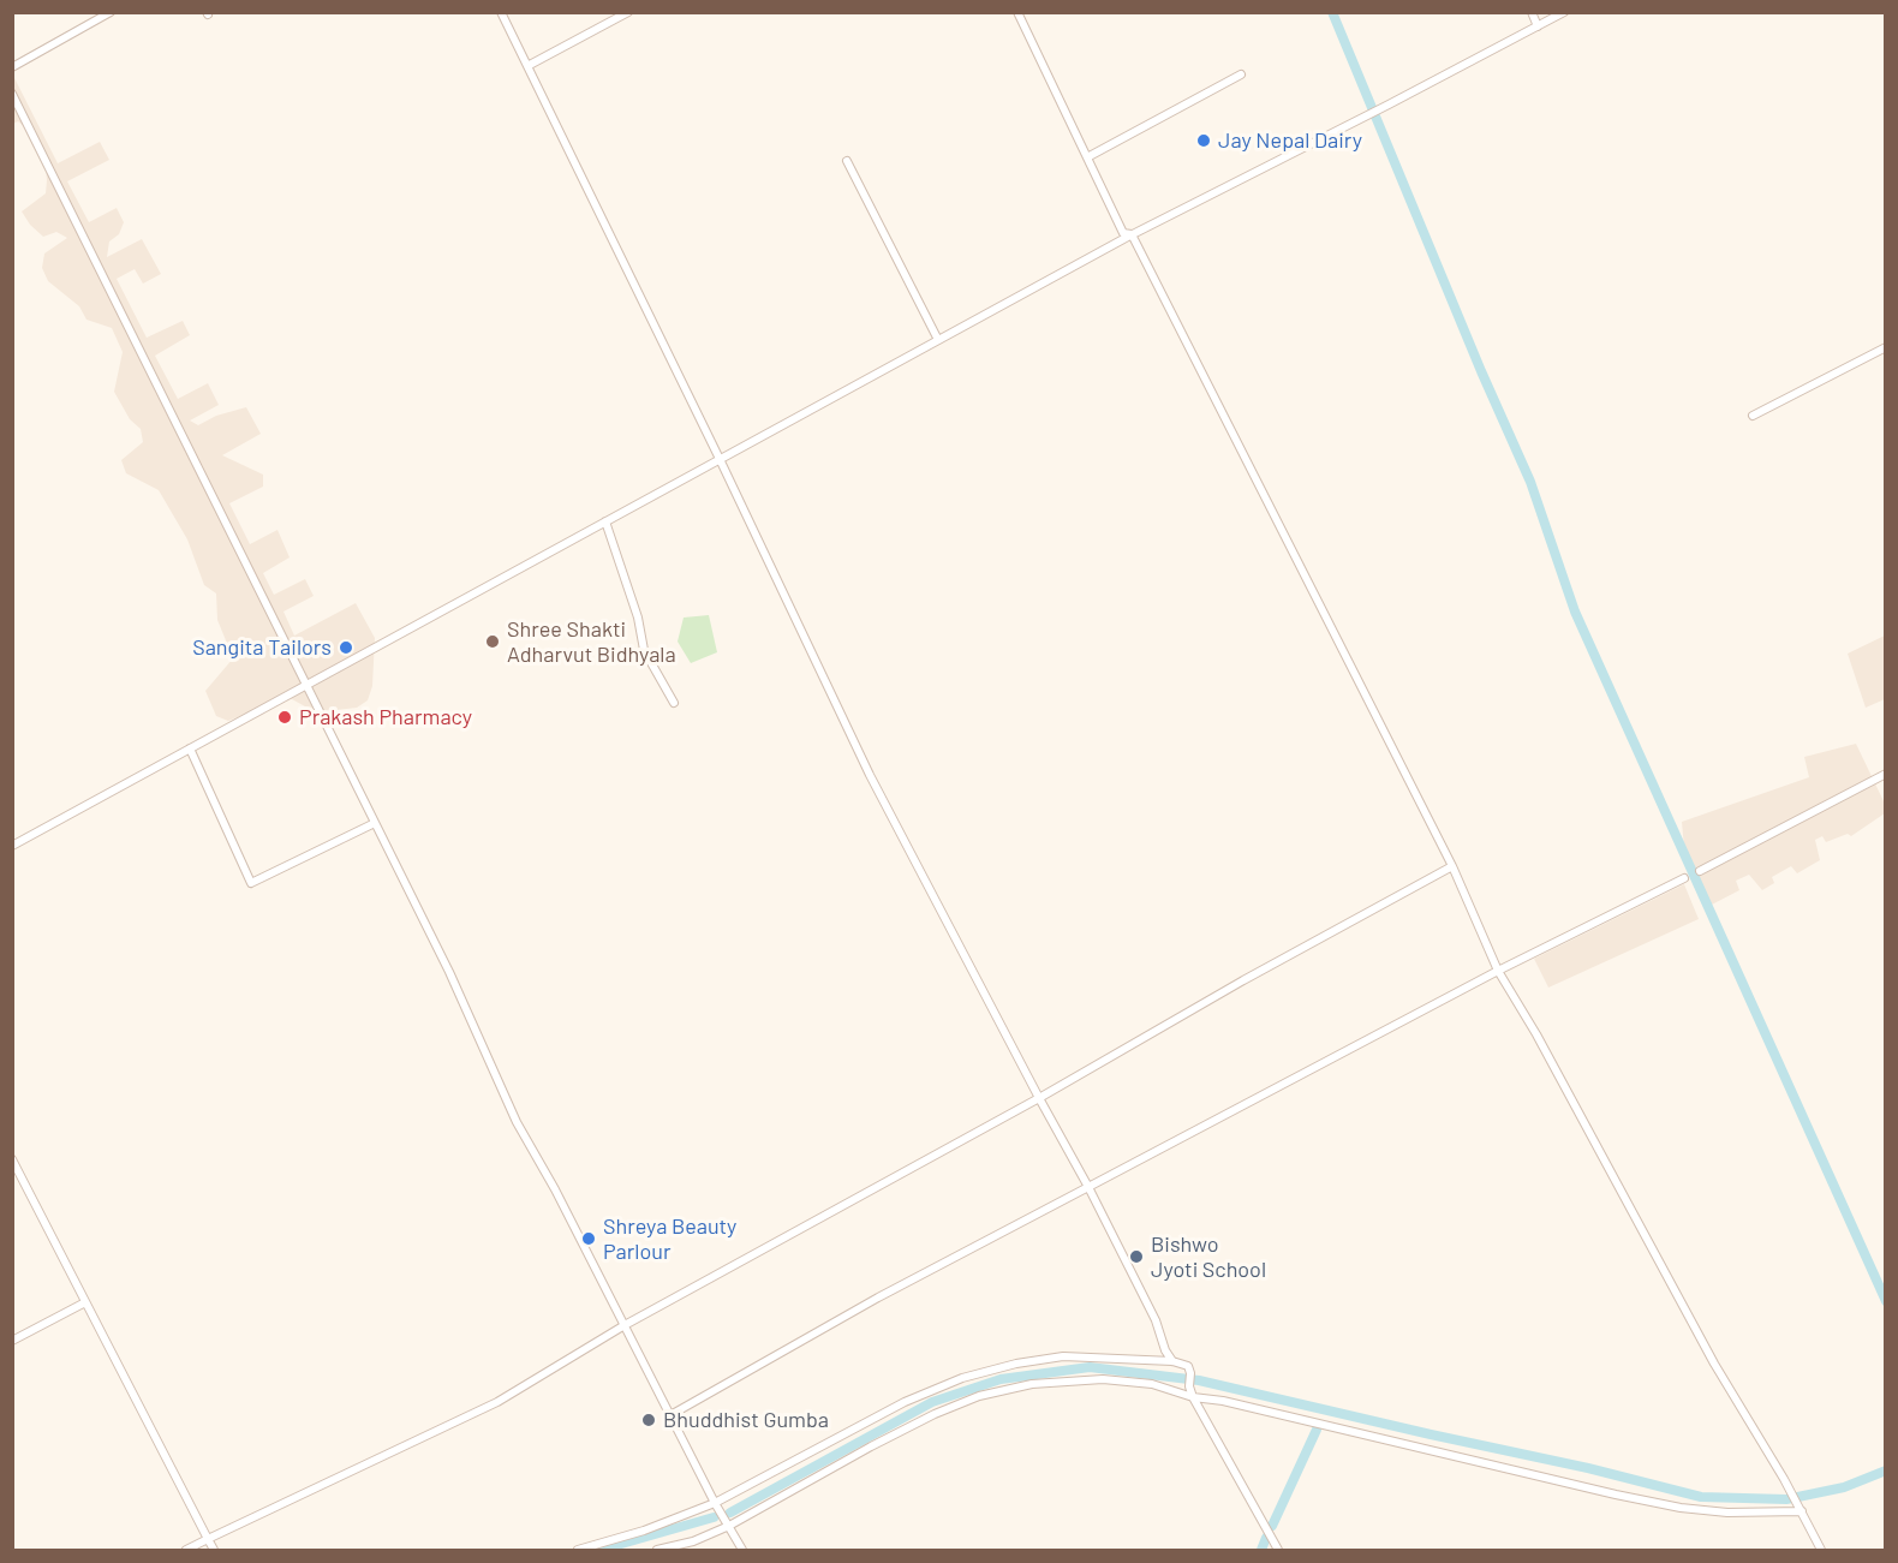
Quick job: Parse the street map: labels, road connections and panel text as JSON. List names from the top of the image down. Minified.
{"places":["Jay Nepal Dairy","Shree Shakti Adharvut Bidhyala","Sangita Tailors","Prakash Pharmacy","Shreya Beauty Parlour","Bishwo Jyoti School","Bhuddhist Gumba"]}
